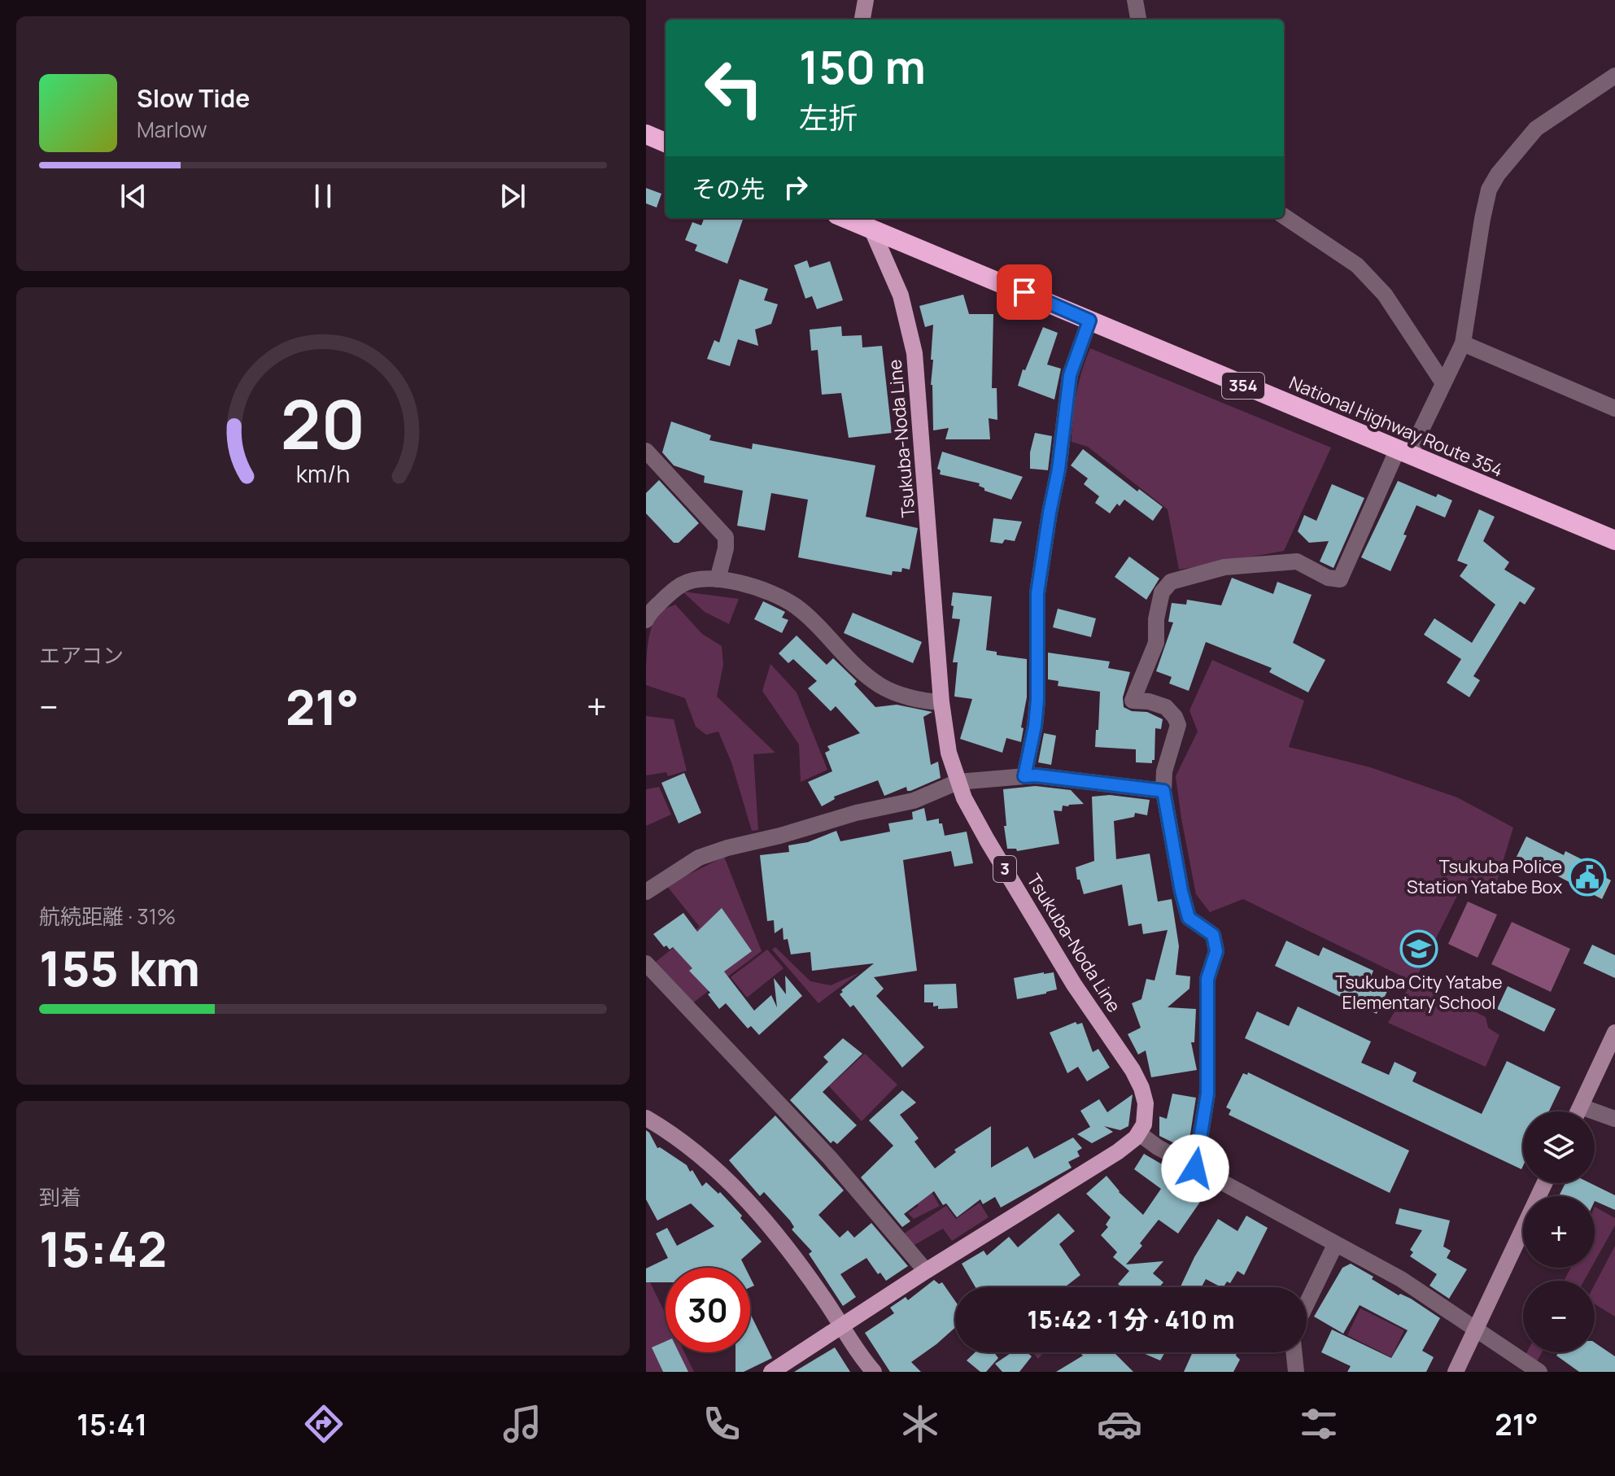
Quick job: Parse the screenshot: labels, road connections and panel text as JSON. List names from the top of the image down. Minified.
{"streets":{"highway":["354","National Highway Route 354"],"main road":["Tsukuba-Noda Line","3"]},"crossings":[["National Highway Route 354","Tsukuba-Noda Line"]],"places":{"public building":["Tsukuba Police Station Yatabe Box"],"school or university":["Tsukuba City Yatabe Elementary School"]},"page":{"turn":["150 m","左折"],"song":["Slow Tide","Marlow"],"then":"その先","tile":["エアコン",["航続距離 · 31%","155 km"],["到着","15:42"]],"heat":["−","21°","+"],"map_buttons":["+","−"],"limit":"30","trip":"15:42 · 1 分 · 410 m","tabs":["15:41","21°"],"gauge":["20","km/h"]}}
